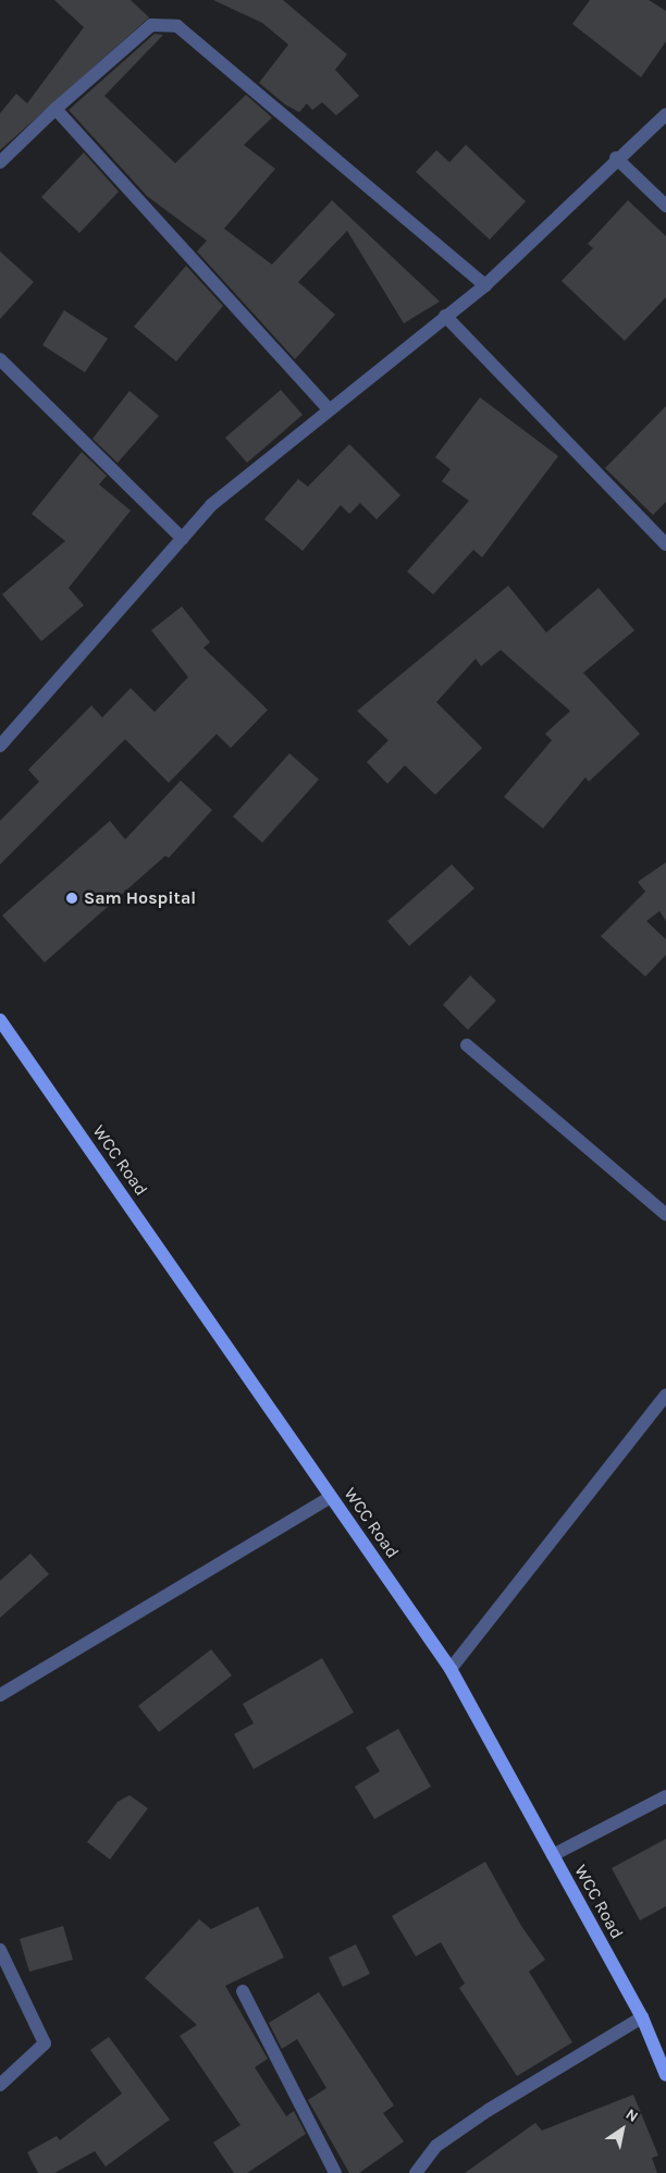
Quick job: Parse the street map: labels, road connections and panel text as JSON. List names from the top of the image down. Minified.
{"streets":{"main road":["WCC Road"]},"places":["Sam Hospital"],"north":"top right"}
